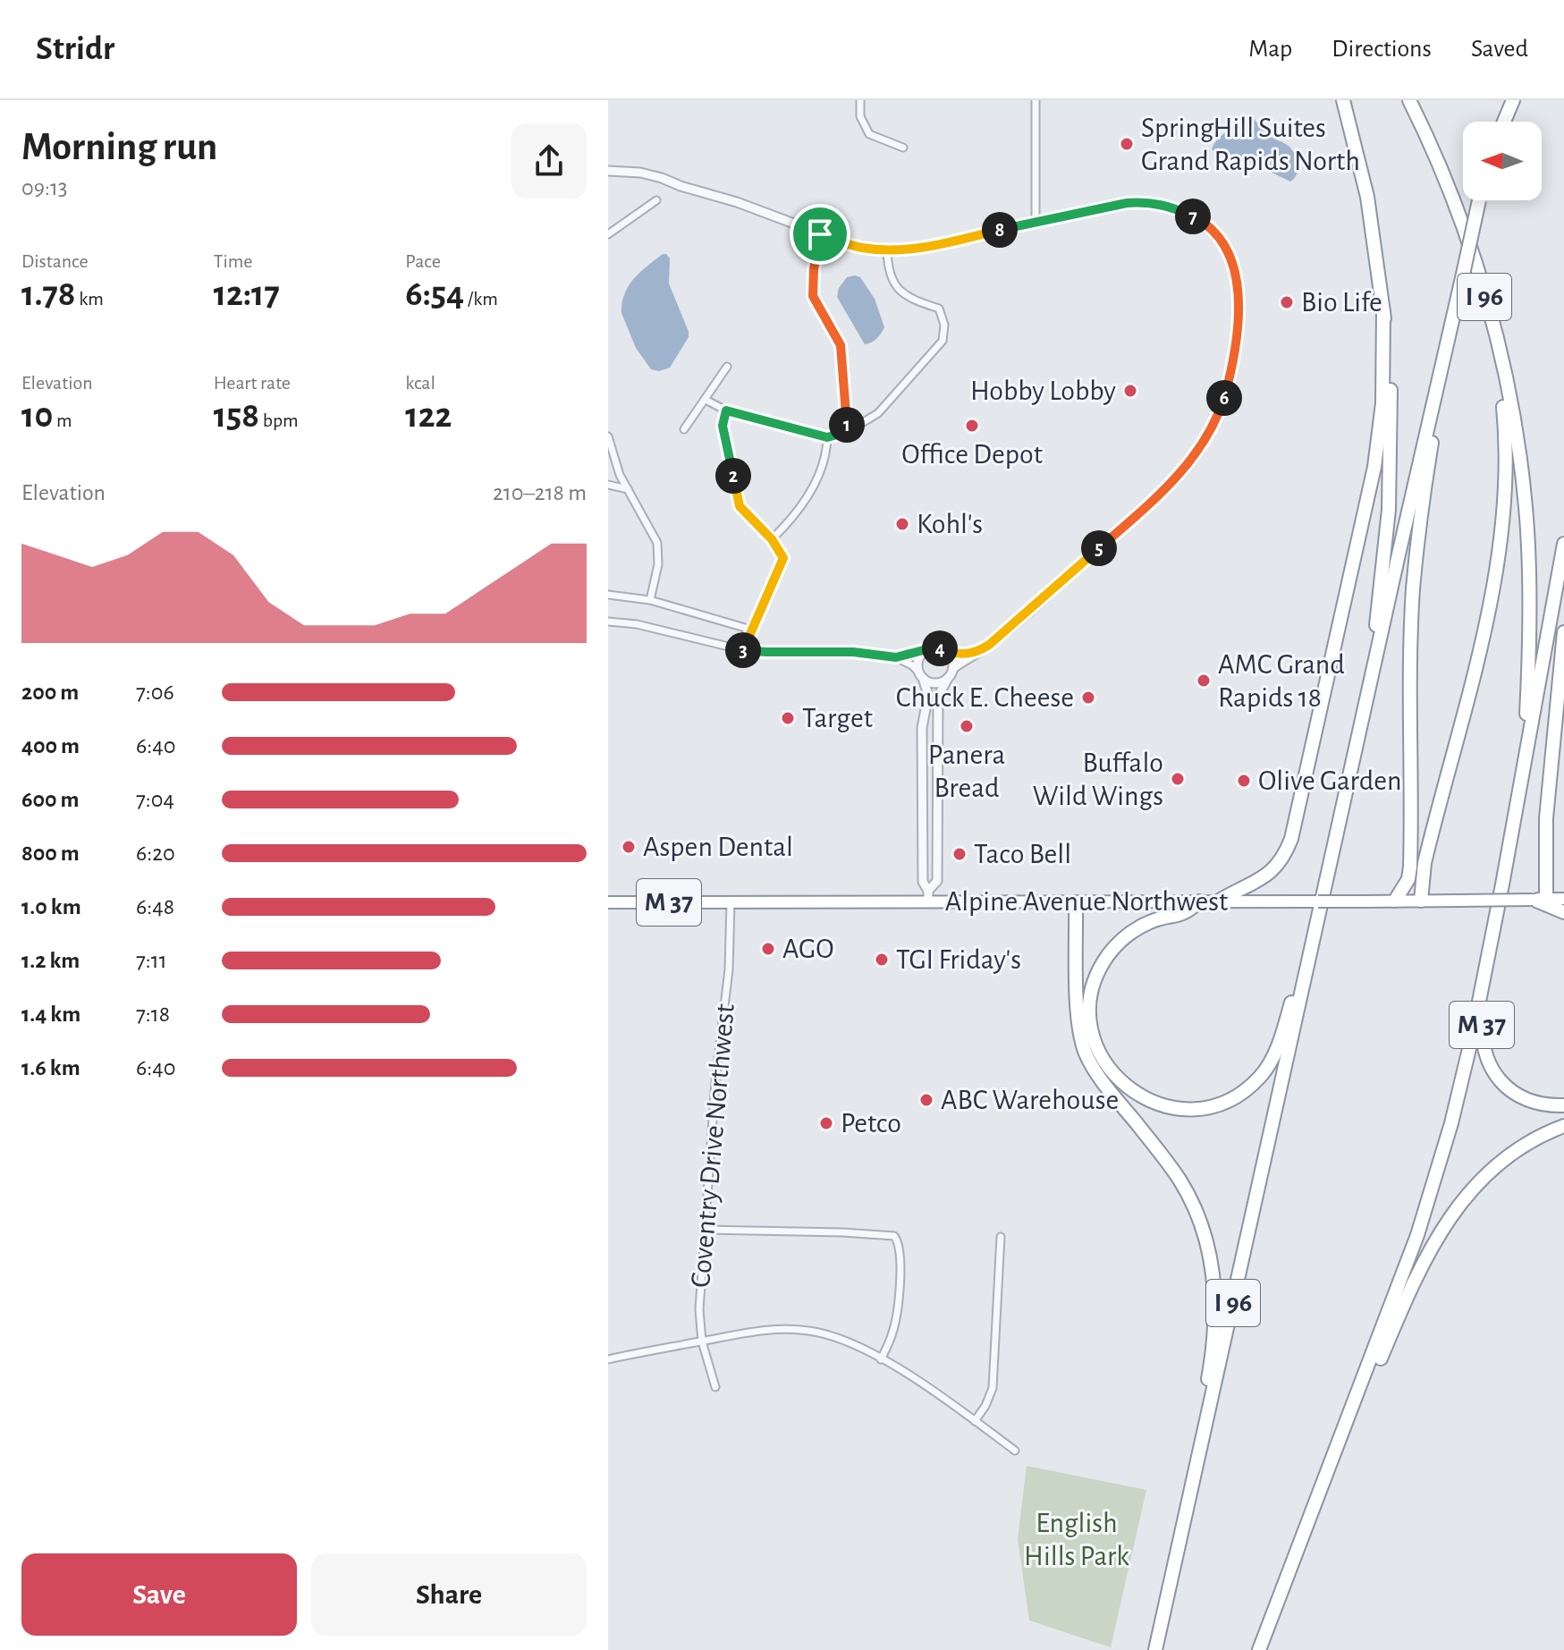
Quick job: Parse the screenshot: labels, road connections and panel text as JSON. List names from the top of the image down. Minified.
{"streets":{"highway":["I 96","Alpine Avenue Northwest","M 37"],"street":["Coventry Drive Northwest"]},"crossings":[["I 96","M 37"],["Alpine Avenue Northwest","Coventry Drive Northwest"]],"parks":["English Hills Park"],"places":["SpringHill Suites Grand Rapids North","Bio Life","Hobby Lobby","Office Depot","Kohl's","AMC Grand Rapids 18","Chuck E. Cheese","Target","Panera Bread","Buffalo Wild Wings","Olive Garden","Aspen Dental","Taco Bell","AGO","TGI Friday's","ABC Warehouse","Petco"],"north":"left","page":{"header":"Stridr","nav":["Map","Directions","Saved"],"heading":["Morning run","09:13"],"pins":["7","8","6","1","2","5","4","3"],"stats":[["Distance","1.78 km"],["Time","12:17"],["Pace","6:54 /km"],["Elevation","10 m"],["Heart rate","158 bpm"],["kcal","122"]],"chart":["Elevation","210–218 m"],"list":[{"name":"200 m","note":"7:06"},{"name":"400 m","note":"6:40"},{"name":"600 m","note":"7:04"},{"name":"800 m","note":"6:20"},{"name":"1.0 km","note":"6:48"},{"name":"1.2 km","note":"7:11"},{"name":"1.4 km","note":"7:18"},{"name":"1.6 km","note":"6:40"}],"buttons":["Save","Share"]}}
